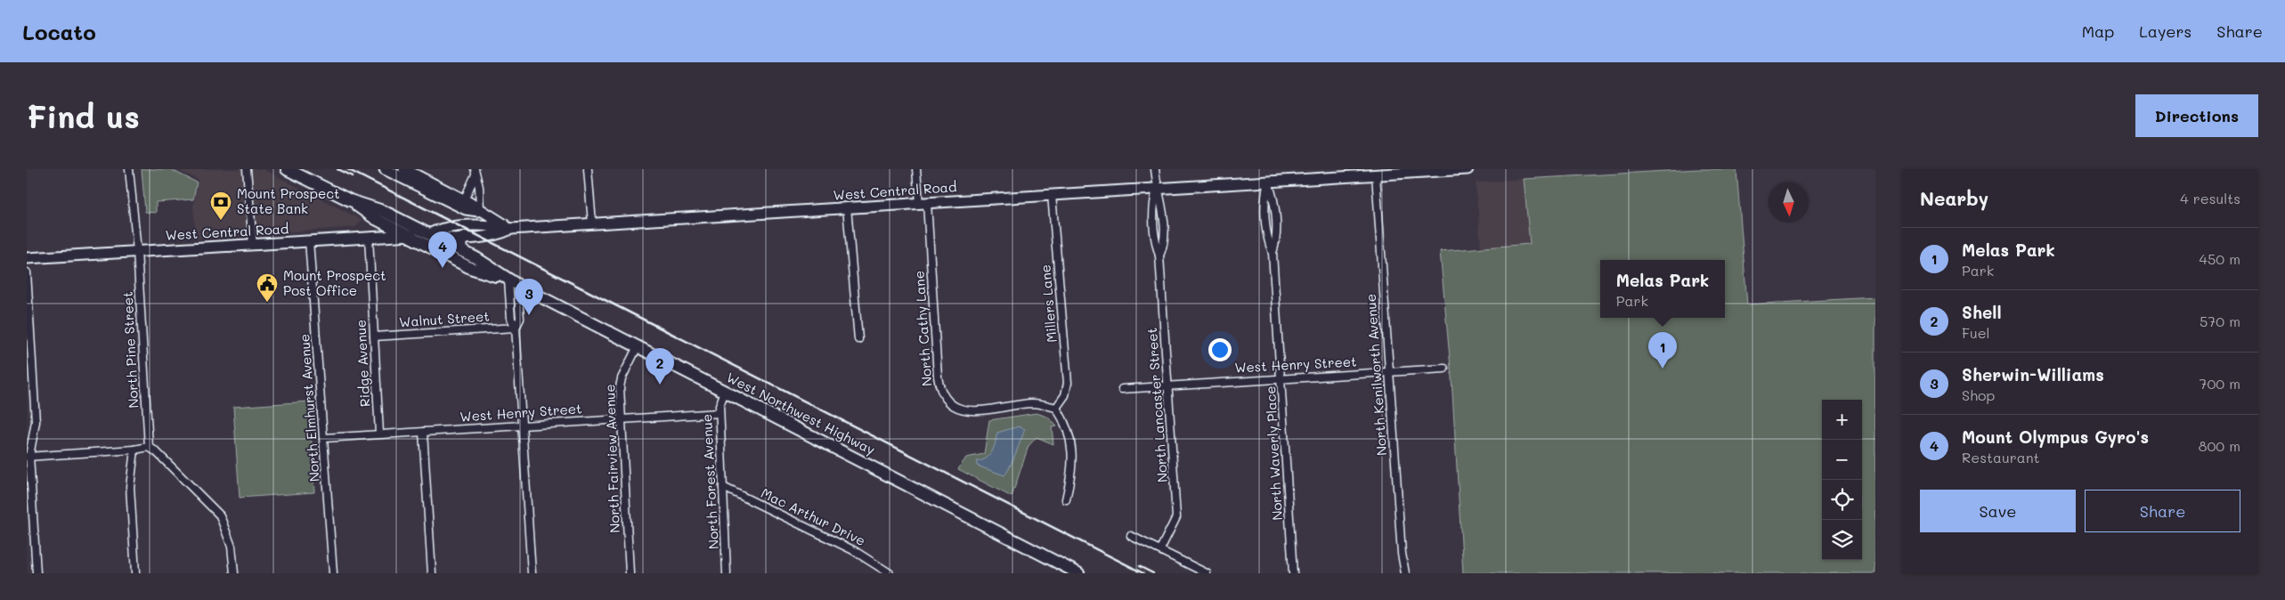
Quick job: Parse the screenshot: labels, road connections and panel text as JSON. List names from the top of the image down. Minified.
{"streets":{"main road":["West Central Road","West Northwest Highway"],"street":["Millers Lane","Walnut Street","North Cathy Lane","North Pine Street","Ridge Avenue","West Henry Street","North Kenilworth Avenue","North Lancaster Street","North Elmhurst Avenue","North Waverly Place","North Fairview Avenue","North Forest Avenue","Mac Arthur Drive"]},"crossings":[["West Central Road","Millers Lane"],["West Central Road","North Cathy Lane"],["West Central Road","North Pine Street"],["West Central Road","Ridge Avenue"],["West Central Road","North Kenilworth Avenue"],["West Central Road","North Lancaster Street"],["West Central Road","North Elmhurst Avenue"],["West Central Road","West Northwest Highway"],["West Central Road","North Waverly Place"],["Millers Lane","North Cathy Lane"],["Walnut Street","Ridge Avenue"],["Ridge Avenue","West Henry Street"],["West Henry Street","North Kenilworth Avenue"],["West Henry Street","North Lancaster Street"],["West Henry Street","North Elmhurst Avenue"],["West Henry Street","North Waverly Place"],["West Henry Street","North Fairview Avenue"],["West Henry Street","North Forest Avenue"],["West Northwest Highway","North Fairview Avenue"],["West Northwest Highway","North Forest Avenue"],["North Forest Avenue","Mac Arthur Drive"]],"places":{"bank":["Mount Prospect State Bank"],"public building":["Mount Prospect Post Office"]},"north":"bottom","page":{"header":"Locato","nav":["Map","Layers","Share"],"buttons":["Directions",["Save","Share"]],"title":"Find us","heading":["Nearby","4 results"],"list":[{"mark":"1","name":"Melas Park","note":"Park","value":"450 m"},{"mark":"2","name":"Shell","note":"Fuel","value":"570 m"},{"mark":"3","name":"Sherwin-Williams","note":"Shop","value":"700 m"},{"mark":"4","name":"Mount Olympus Gyro's","note":"Restaurant","value":"800 m"}],"pins":["4","3","1","2"],"popup":["Melas Park","Park"],"map_buttons":["+","−"]}}
